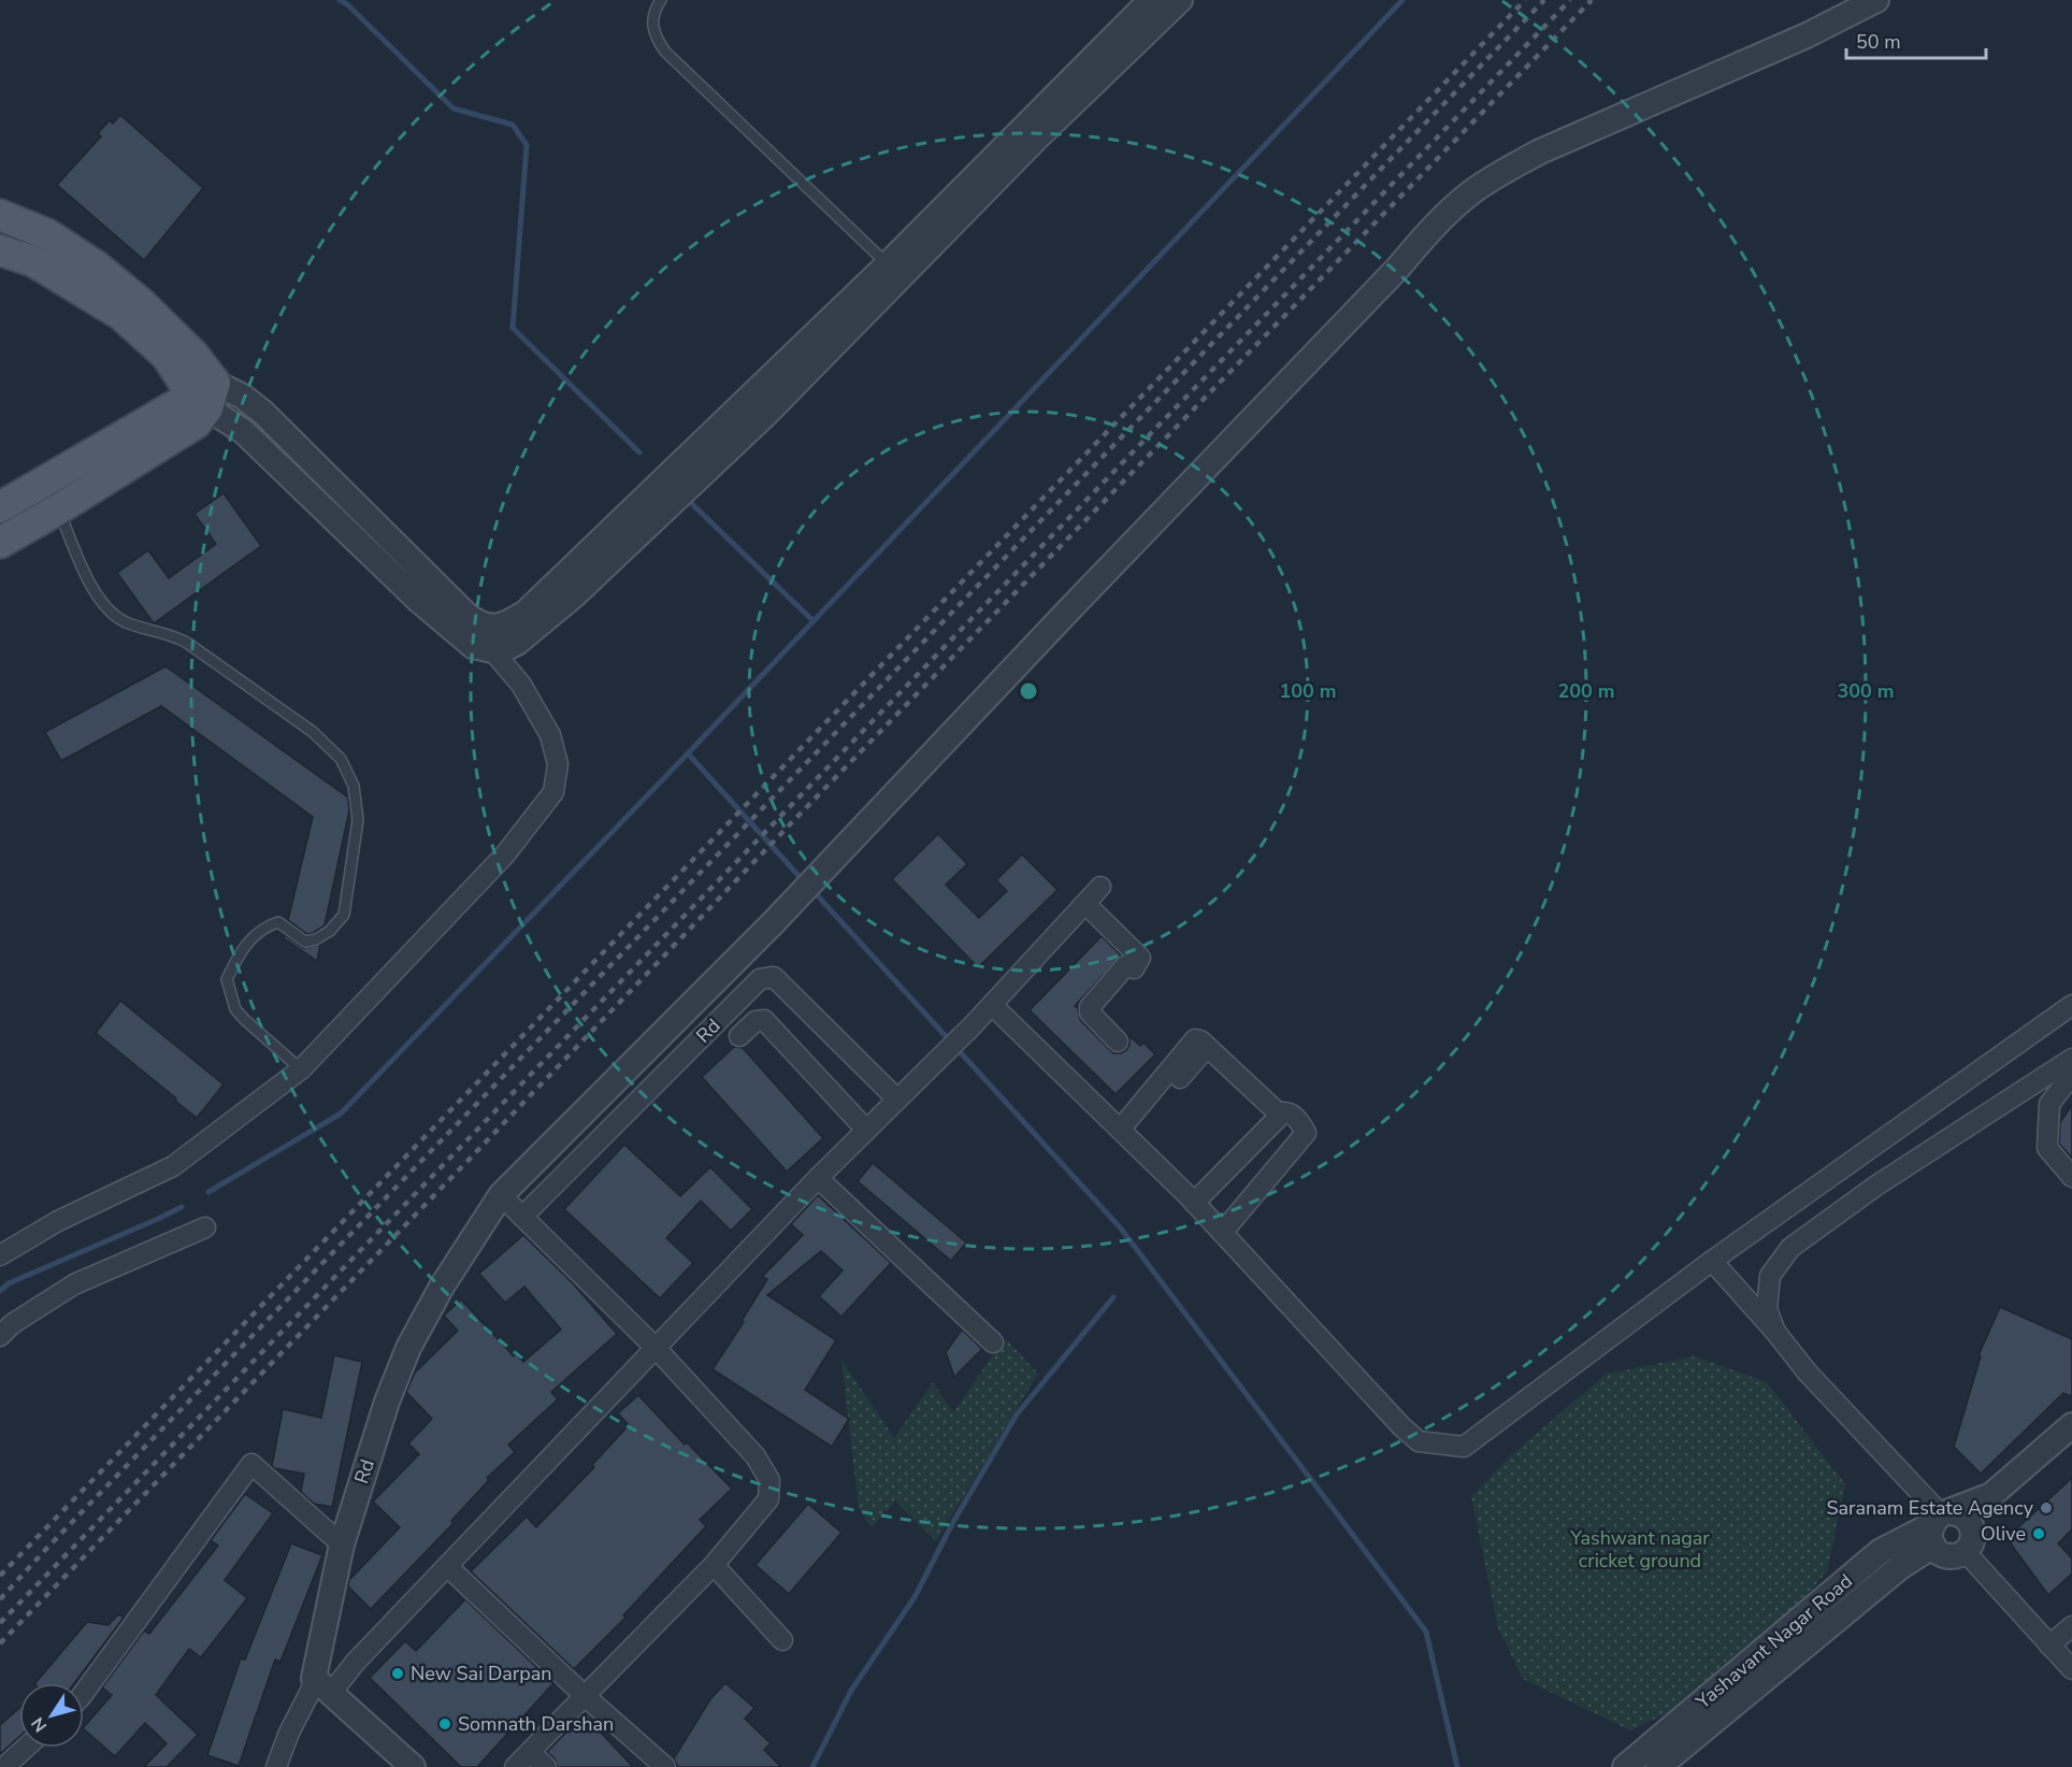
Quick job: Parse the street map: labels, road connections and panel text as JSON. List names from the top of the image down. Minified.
{"streets":{"street":["Rd","Yashavant Nagar Road"]},"parks":["Yashwant nagar cricket ground"],"places":["Saranam Estate Agency","Olive","New Sai Darpan","Somnath Darshan"],"scale_bar":"50 m","north":"bottom left","rings":["100 m","200 m","300 m"]}
